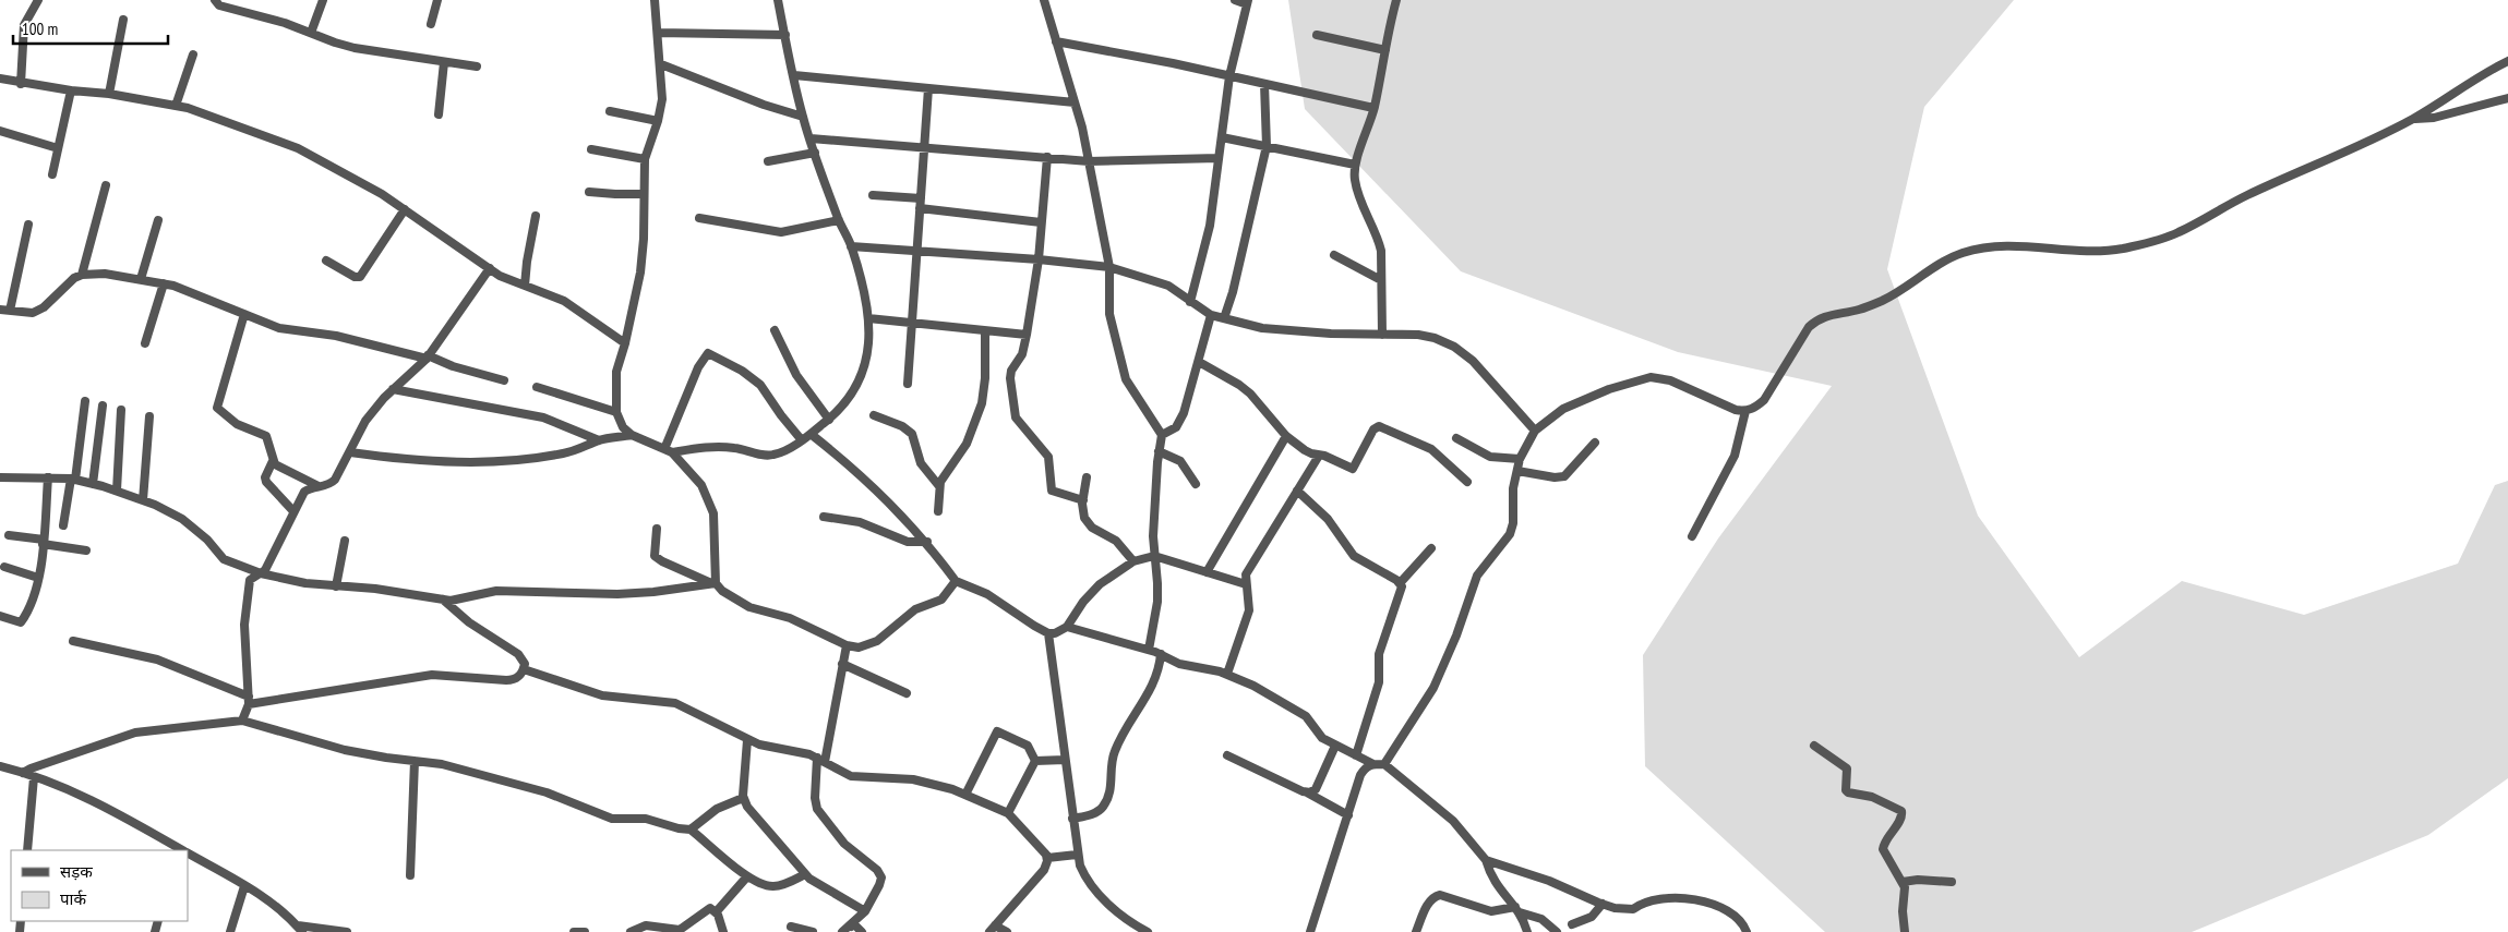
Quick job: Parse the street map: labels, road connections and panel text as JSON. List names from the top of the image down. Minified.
{"legend":["सड़क","पार्क"],"scale_bar":"100 m"}
